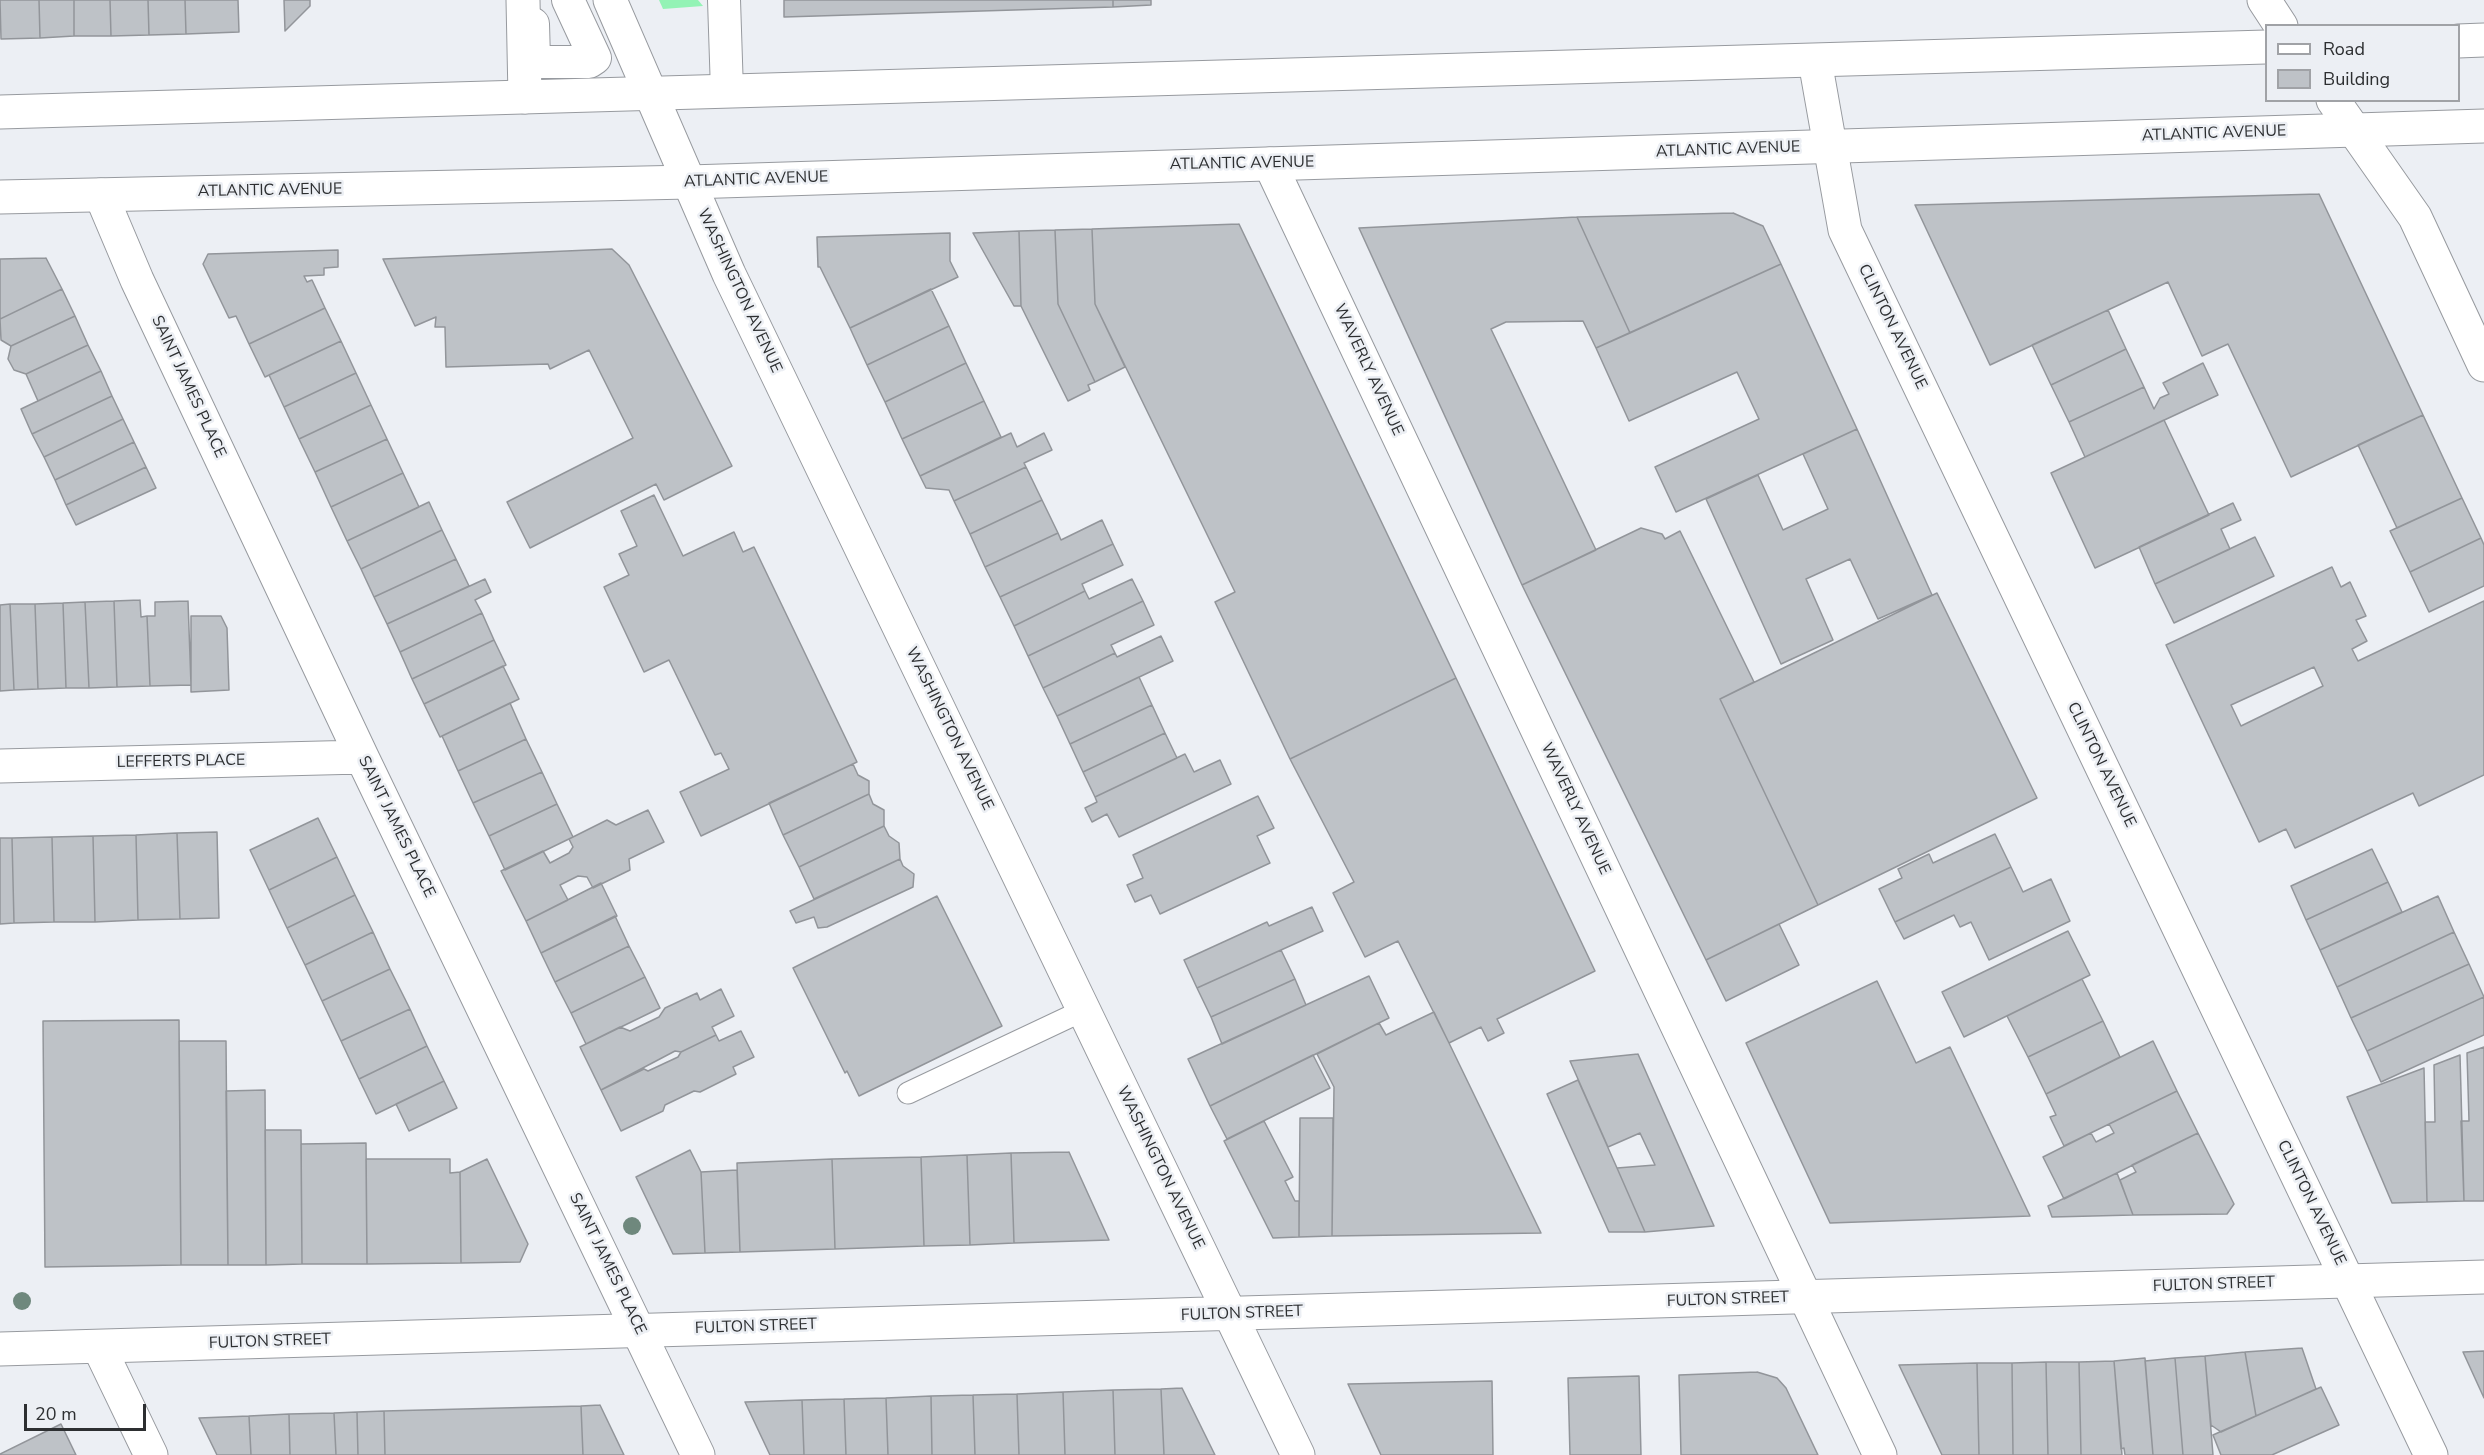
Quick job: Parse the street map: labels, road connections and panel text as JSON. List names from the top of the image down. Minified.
{"streets":{"main road":["ATLANTIC AVENUE","WASHINGTON AVENUE","CLINTON AVENUE","WAVERLY AVENUE","SAINT JAMES PLACE","LEFFERTS PLACE","FULTON STREET"]},"crossings":[["ATLANTIC AVENUE","WASHINGTON AVENUE"],["ATLANTIC AVENUE","CLINTON AVENUE"],["ATLANTIC AVENUE","WAVERLY AVENUE"],["ATLANTIC AVENUE","SAINT JAMES PLACE"],["WASHINGTON AVENUE","FULTON STREET"],["CLINTON AVENUE","FULTON STREET"],["WAVERLY AVENUE","FULTON STREET"],["SAINT JAMES PLACE","LEFFERTS PLACE"],["SAINT JAMES PLACE","FULTON STREET"]],"legend":["Road","Building"],"scale_bar":"20 m"}
